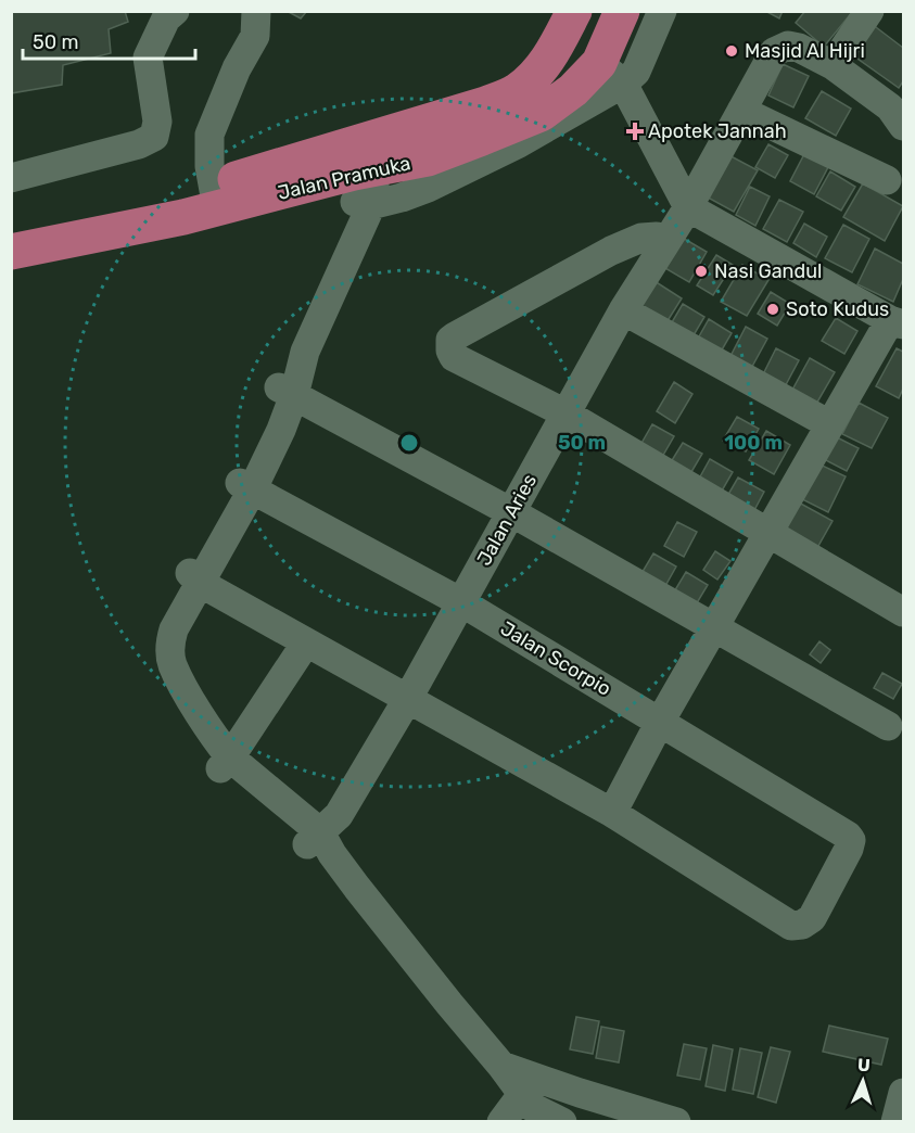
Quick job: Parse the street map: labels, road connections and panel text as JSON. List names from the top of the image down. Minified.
{"streets":{"main road":["Jalan Pramuka"],"street":["Jalan Aries","Jalan Scorpio"]},"crossings":[["Jalan Aries","Jalan Scorpio"]],"places":{"other":["Masjid Al Hijri","Nasi Gandul","Soto Kudus"],"health":["Apotek Jannah"]},"scale_bar":"50 m","north":"top","rings":["50 m","100 m"]}
